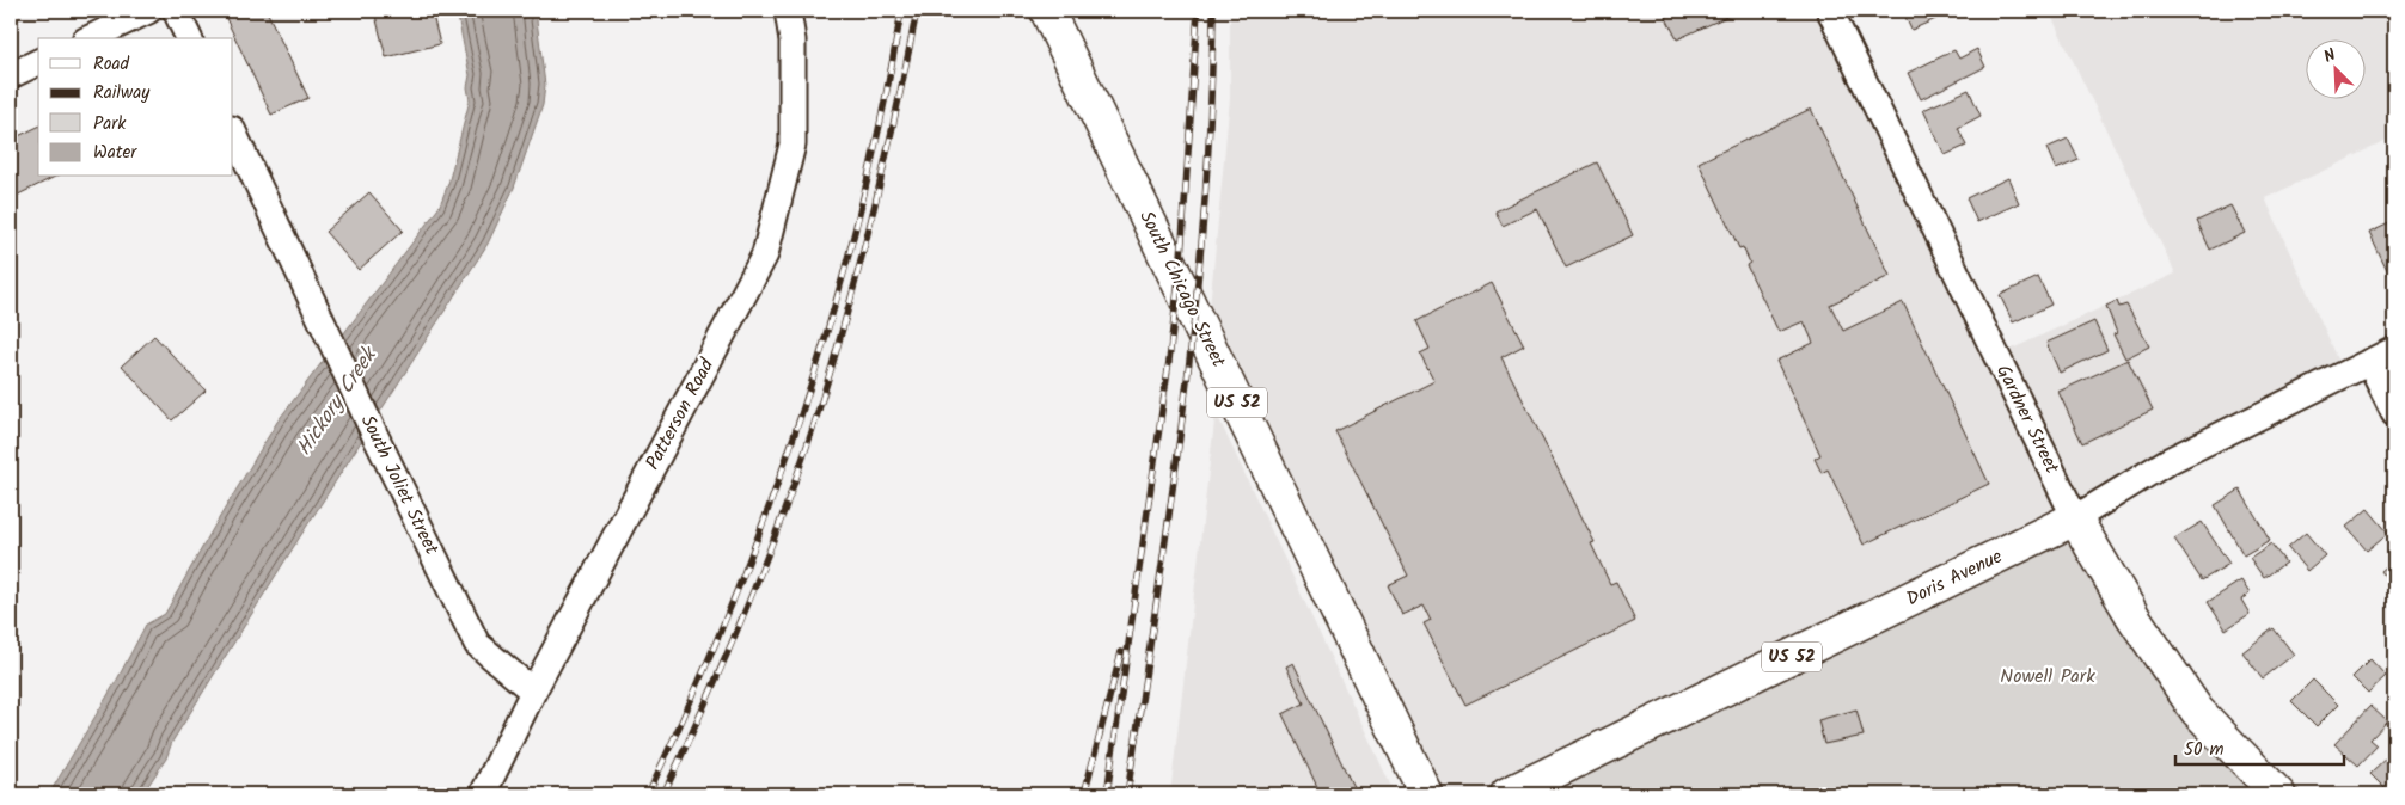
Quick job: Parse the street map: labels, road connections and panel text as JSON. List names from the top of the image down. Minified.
{"streets":{"main road":["South Chicago Street","US 52","Gardner Street","Doris Avenue"],"street":["Patterson Road","South Joliet Street"]},"crossings":[["Patterson Road","South Joliet Street"],["Gardner Street","Doris Avenue"]],"water":["Hickory Creek"],"parks":["Nowell Park"],"legend":["Road","Railway","Park","Water"],"scale_bar":"50 m","north":"top left"}
